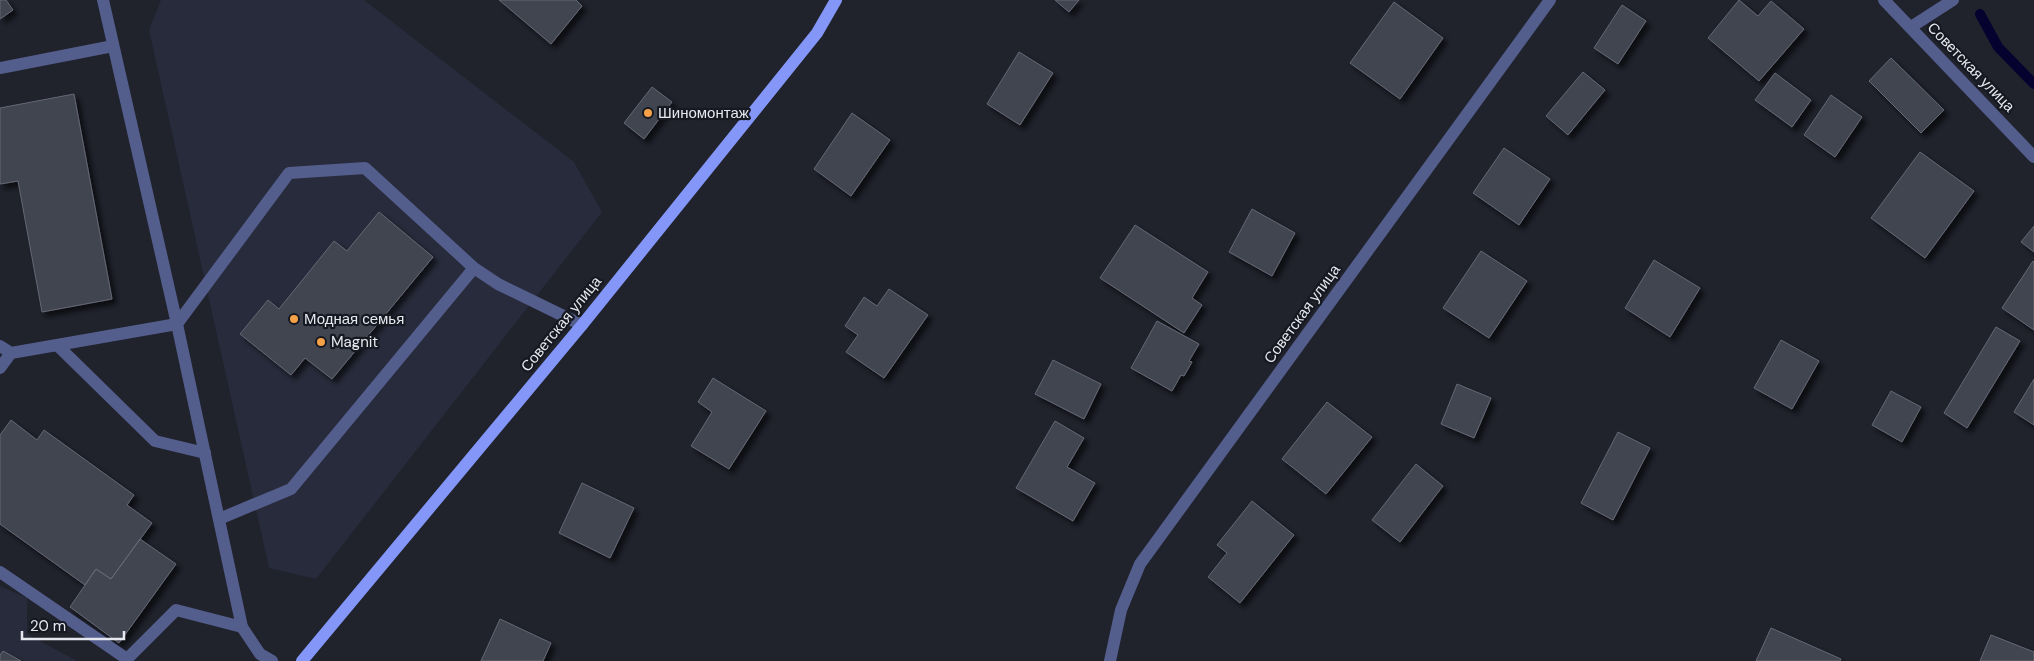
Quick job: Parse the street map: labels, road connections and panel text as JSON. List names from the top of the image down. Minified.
{"streets":{"main road":["Советская улица"]},"places":["Шиномонтаж","Модная семья","Magnit"],"scale_bar":"20 m"}
